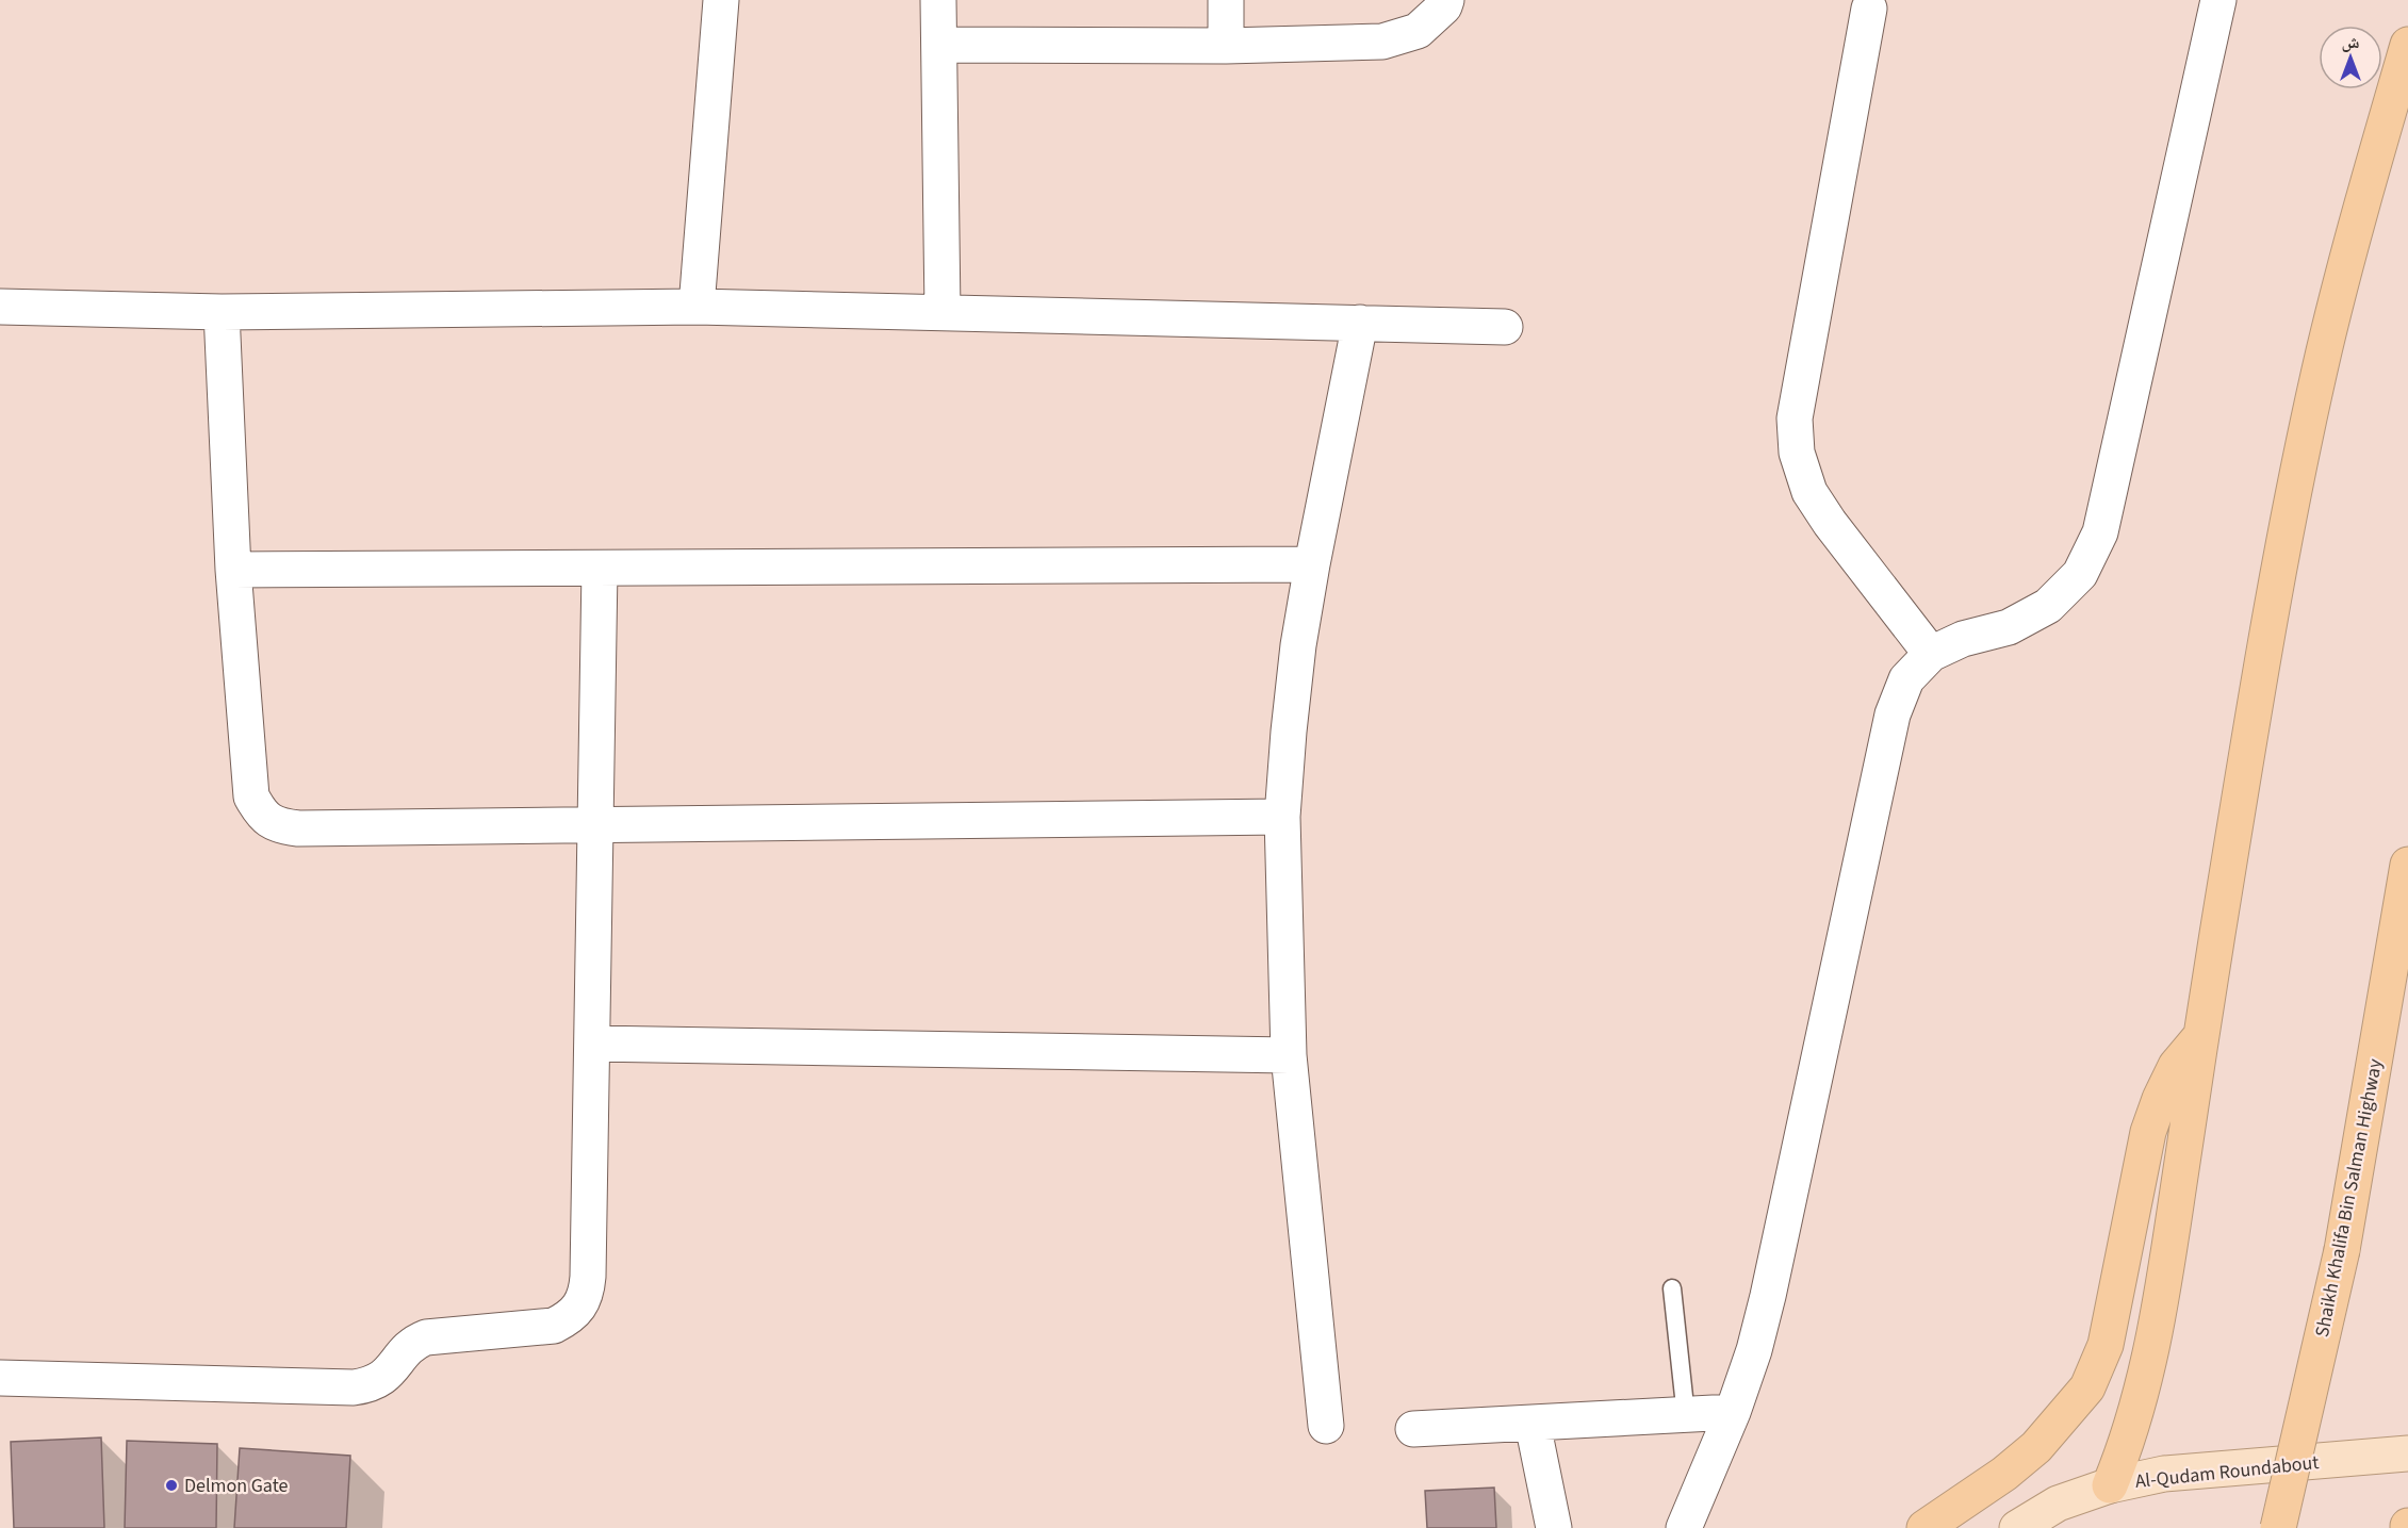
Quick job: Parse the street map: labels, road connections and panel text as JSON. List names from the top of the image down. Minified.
{"streets":{"highway":["Shaikh Khalifa Bin Salman Highway"],"main road":["Al-Qudam Roundabout"]},"places":["Delmon Gate"],"north":"top"}
